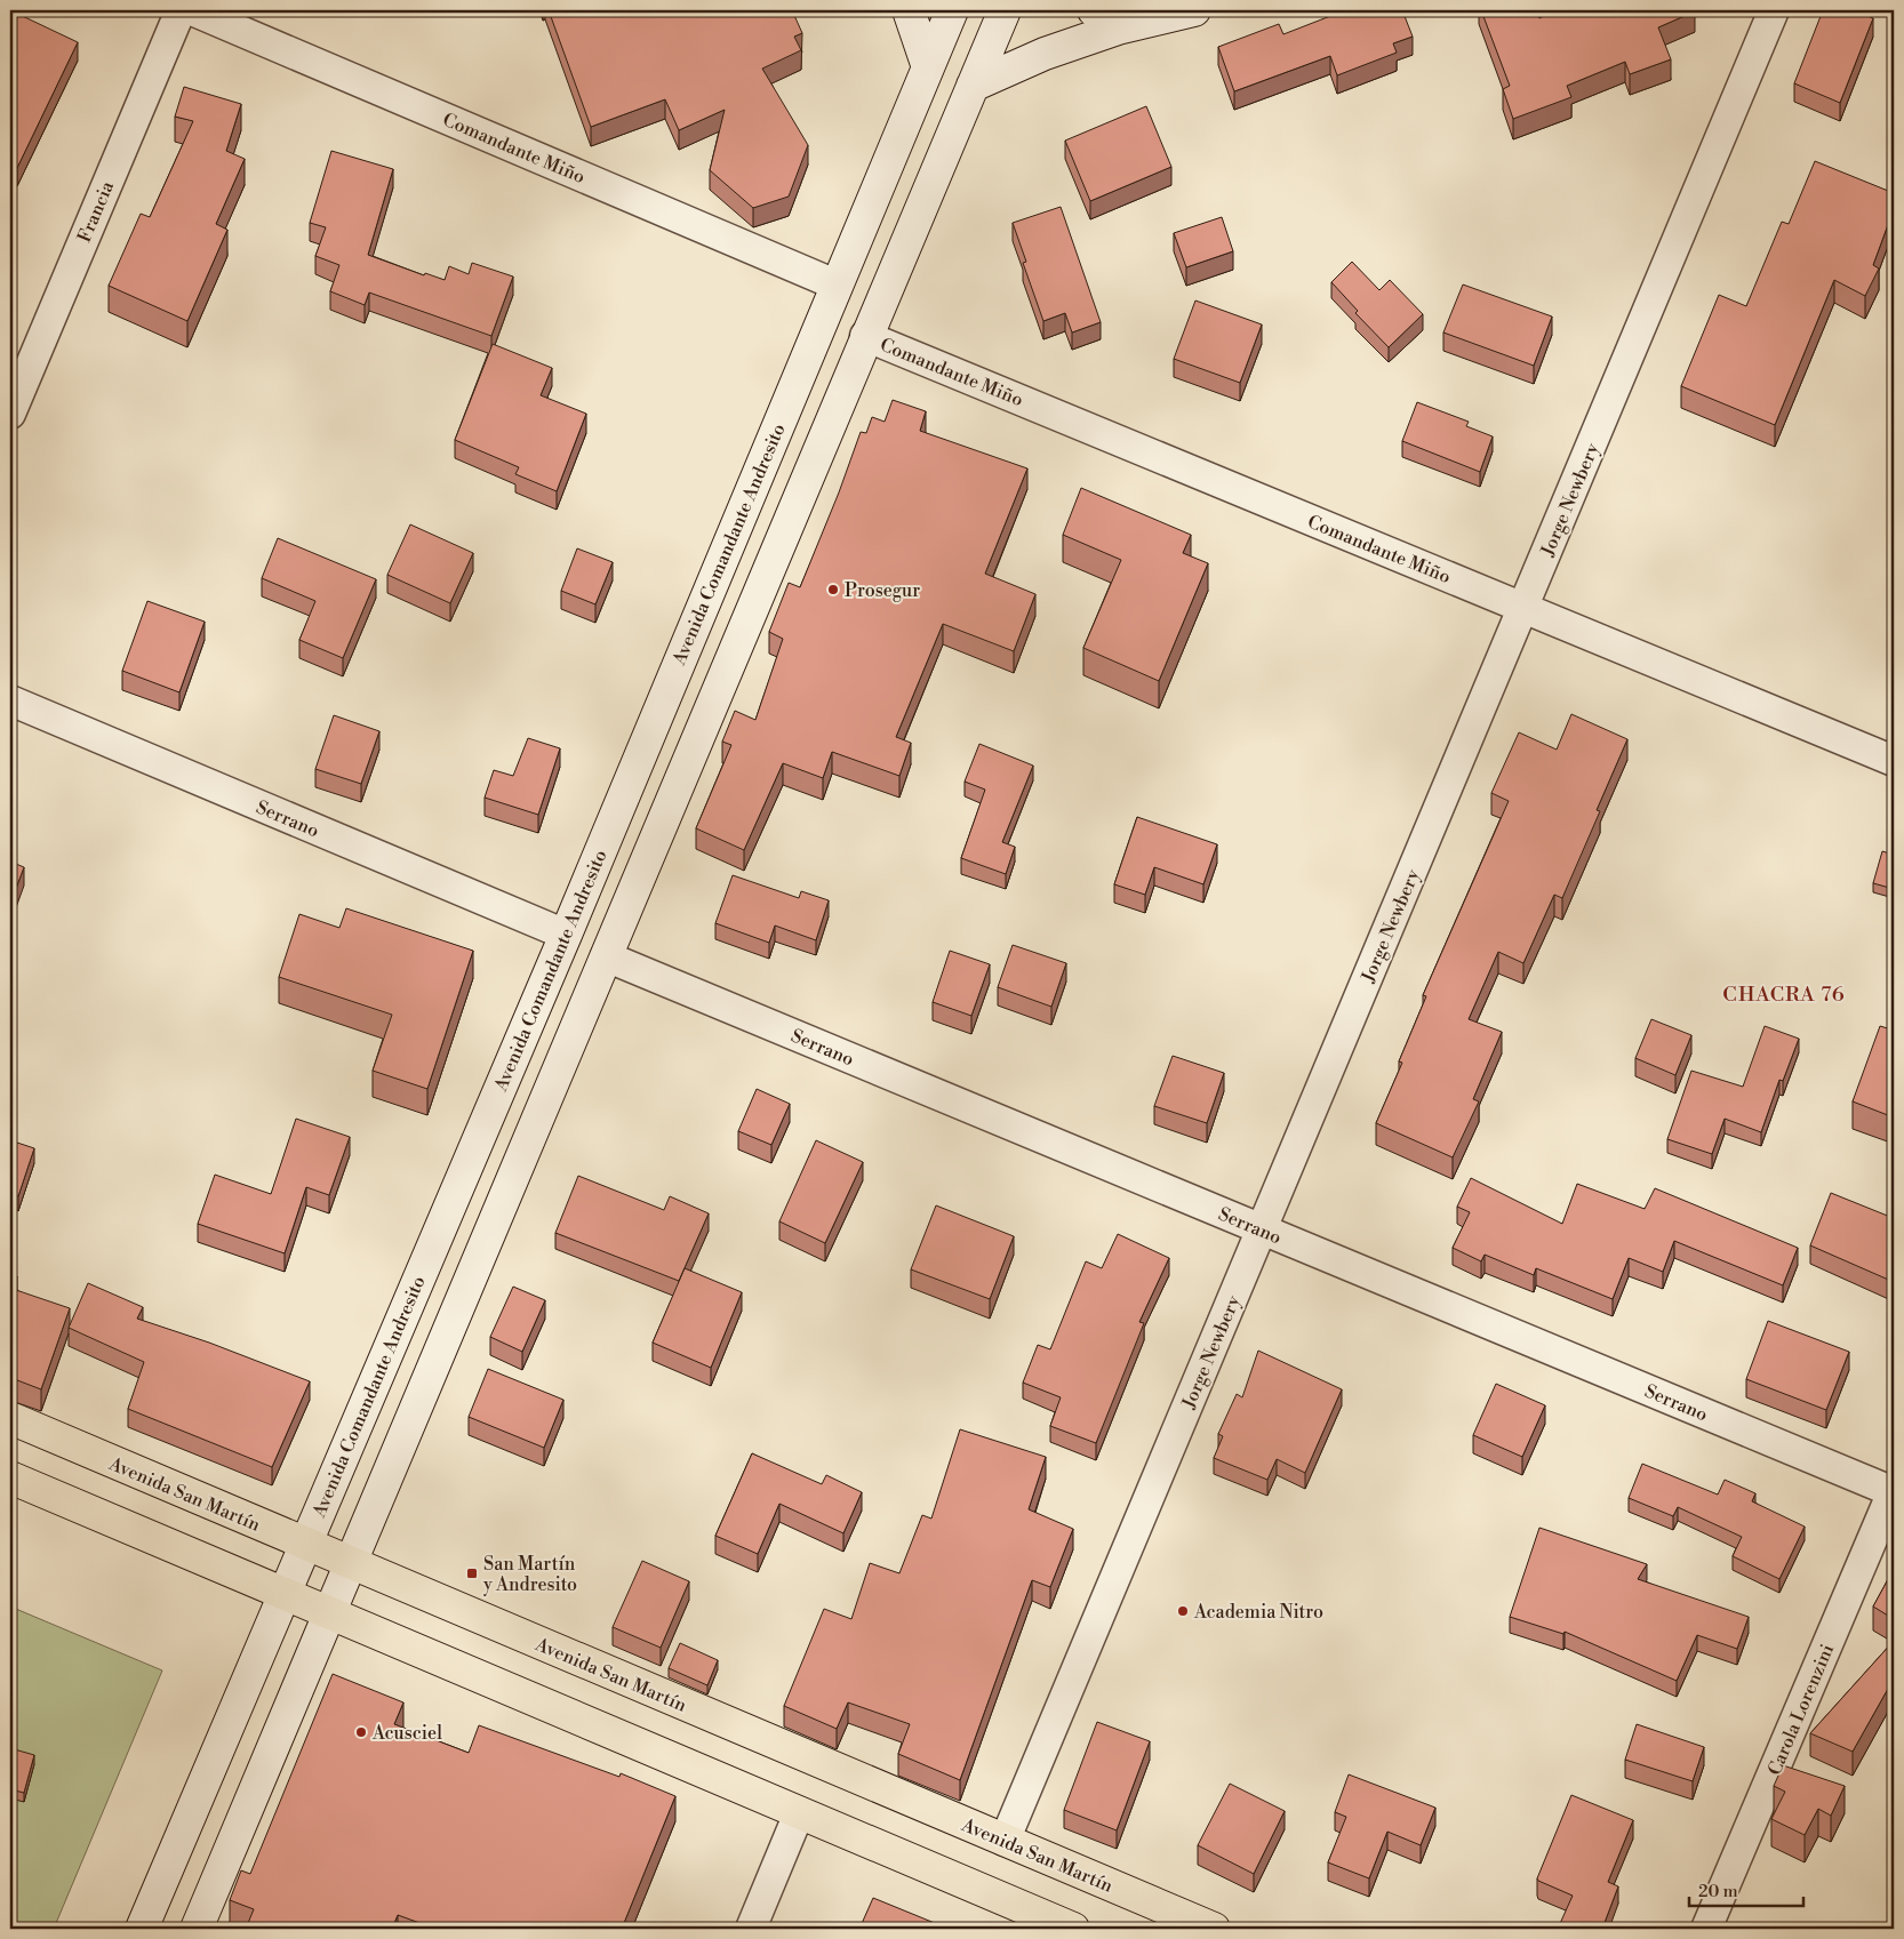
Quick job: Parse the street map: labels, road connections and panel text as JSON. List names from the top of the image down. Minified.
{"streets":{"main road":["Avenida Comandante Andresito","Avenida San Martín"],"street":["Comandante Miño","Francia","Jorge Newbery","Serrano","Carola Lorenzini"]},"crossings":[["Comandante Miño","Jorge Newbery"],["Comandante Miño","Avenida Comandante Andresito"],["Jorge Newbery","Serrano"],["Jorge Newbery","Avenida San Martín"],["Avenida Comandante Andresito","Serrano"],["Avenida Comandante Andresito","Avenida San Martín"],["Serrano","Carola Lorenzini"]],"districts":["CHACRA 76"],"places":{"other":["Prosegur","Academia Nitro","Acusciel"],"transit":["San Martín y Andresito"]},"scale_bar":"20 m"}
